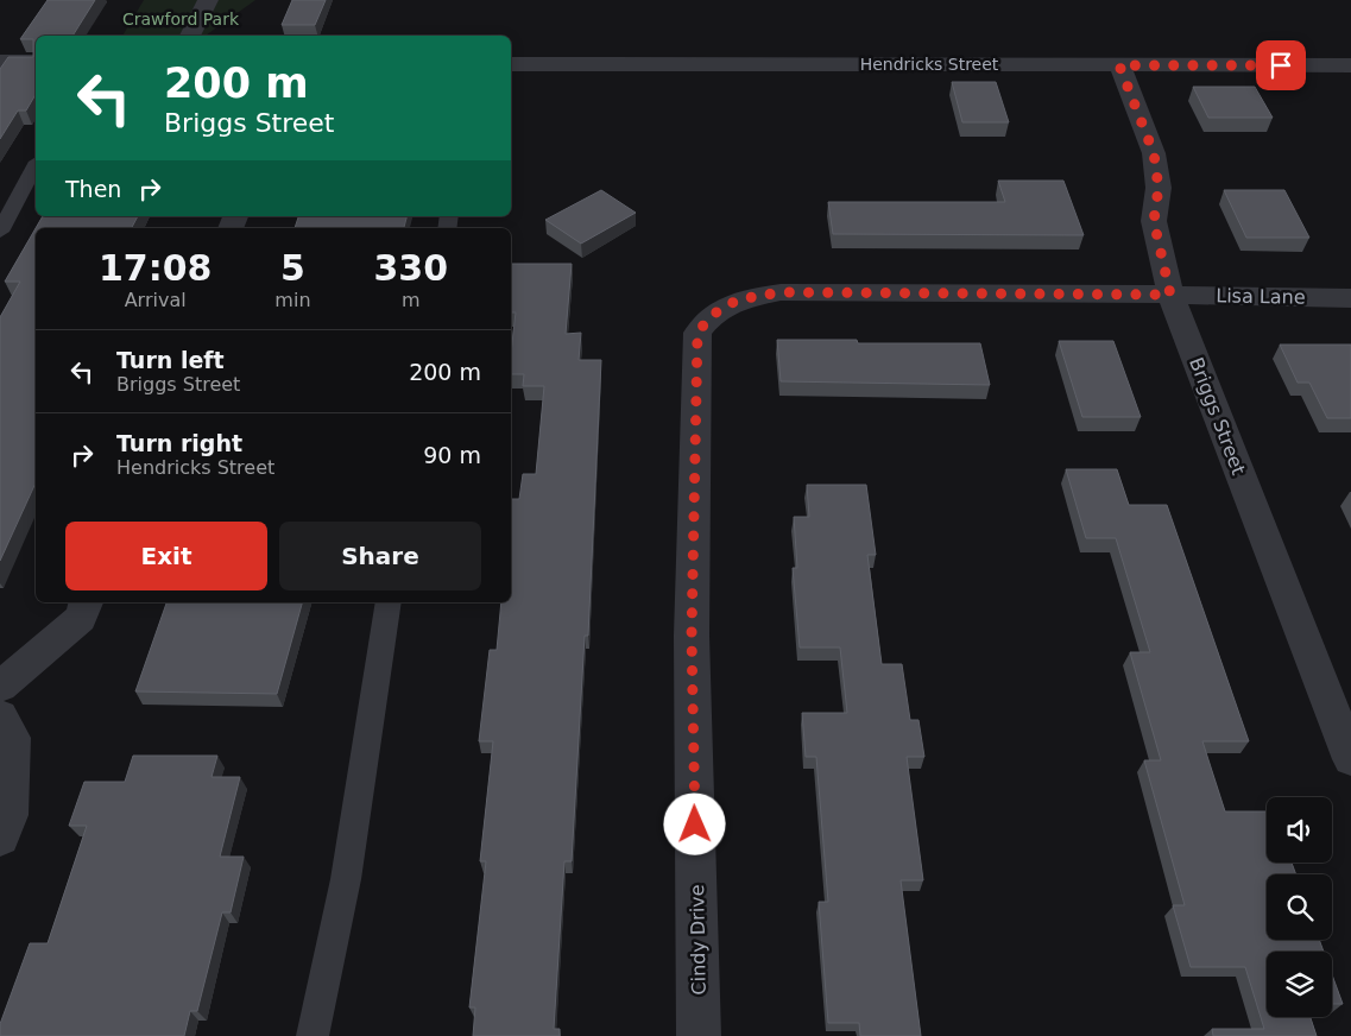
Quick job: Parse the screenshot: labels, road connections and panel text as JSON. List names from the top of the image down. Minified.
{"streets":{"street":["Hendricks Street","Lisa Lane","Briggs Street","Cindy Drive"]},"crossings":[["Hendricks Street","Briggs Street"],["Lisa Lane","Briggs Street"],["Lisa Lane","Cindy Drive"],["Briggs Street","Cindy Drive"]],"parks":["Crawford Park"],"page":{"turn":["200 m","Briggs Street"],"then":"Then","eta":["17:08","Arrival","5","min","330","m"],"list":[{"name":"Turn left","note":"Briggs Street","value":"200 m"},{"name":"Turn right","note":"Hendricks Street","value":"90 m"}],"buttons":["Exit","Share"]}}
